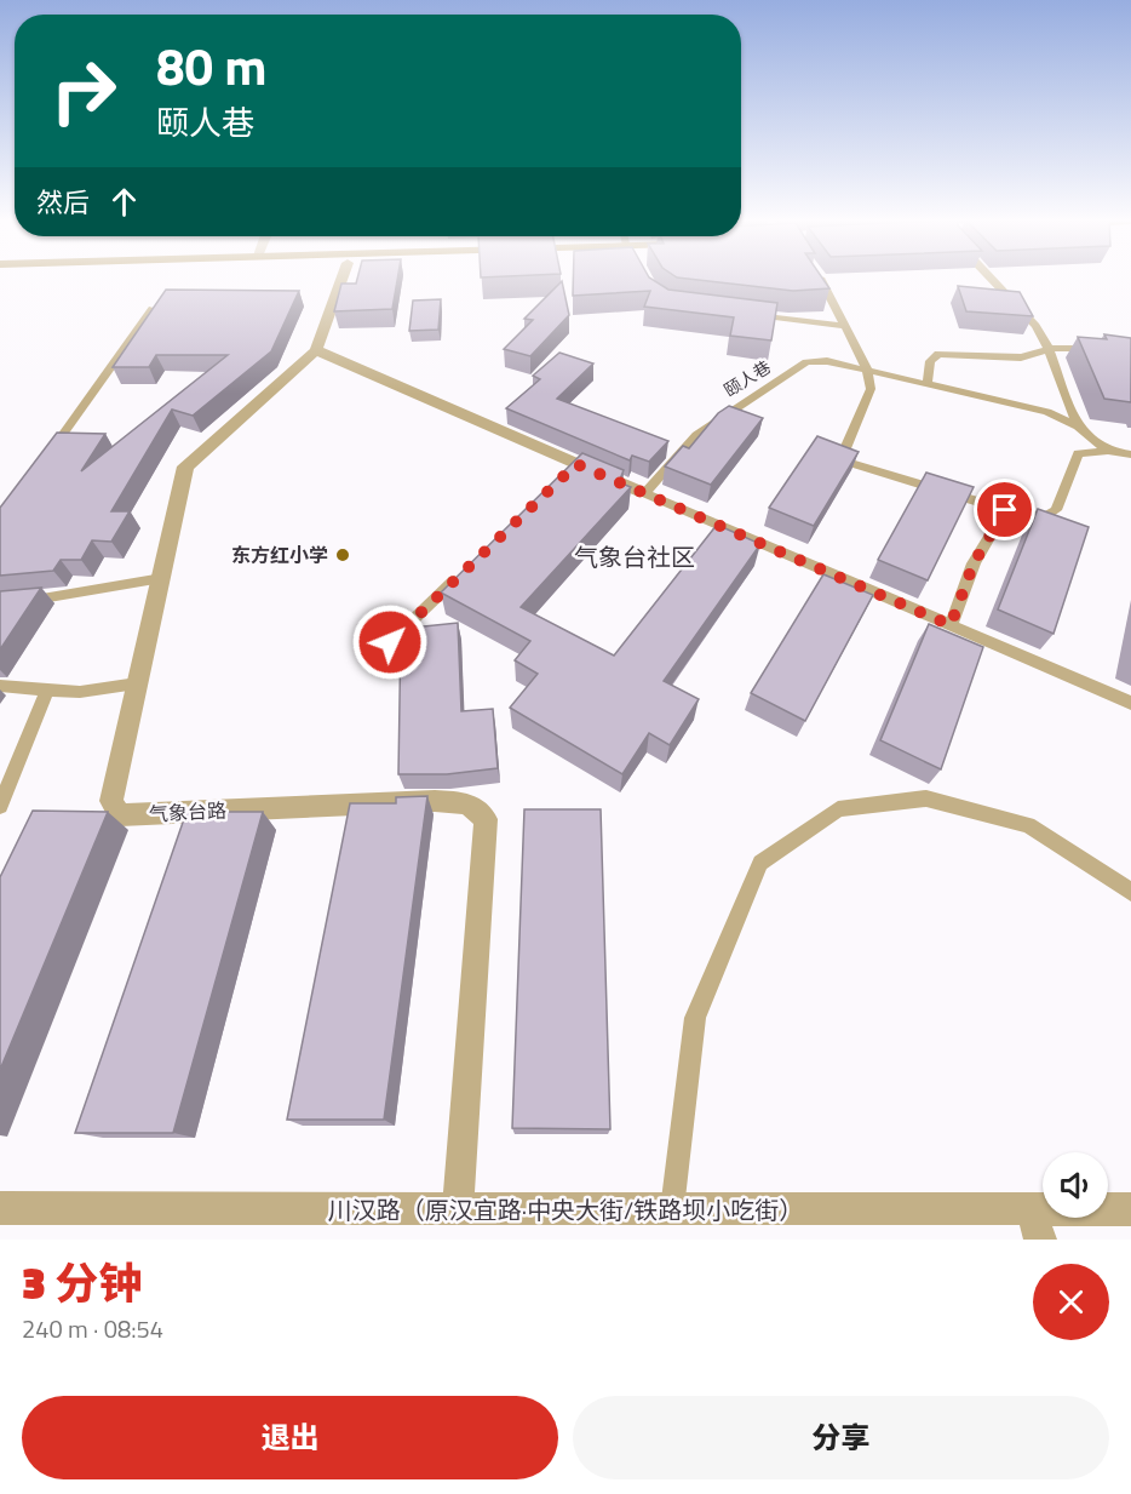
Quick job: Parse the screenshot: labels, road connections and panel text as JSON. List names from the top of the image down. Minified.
{"streets":{"street":["气象台路","川汉路（原汉宜路·中央大街/铁路坝小吃街）"],"lane":["颐人巷"]},"crossings":[["气象台路","川汉路（原汉宜路·中央大街/铁路坝小吃街）"]],"districts":["气象台社区"],"places":["东方红小学"],"page":{"turn":["80 m","颐人巷"],"then":"然后","heading":["3 分钟","240 m · 08:54"],"buttons":["退出","分享"]}}
